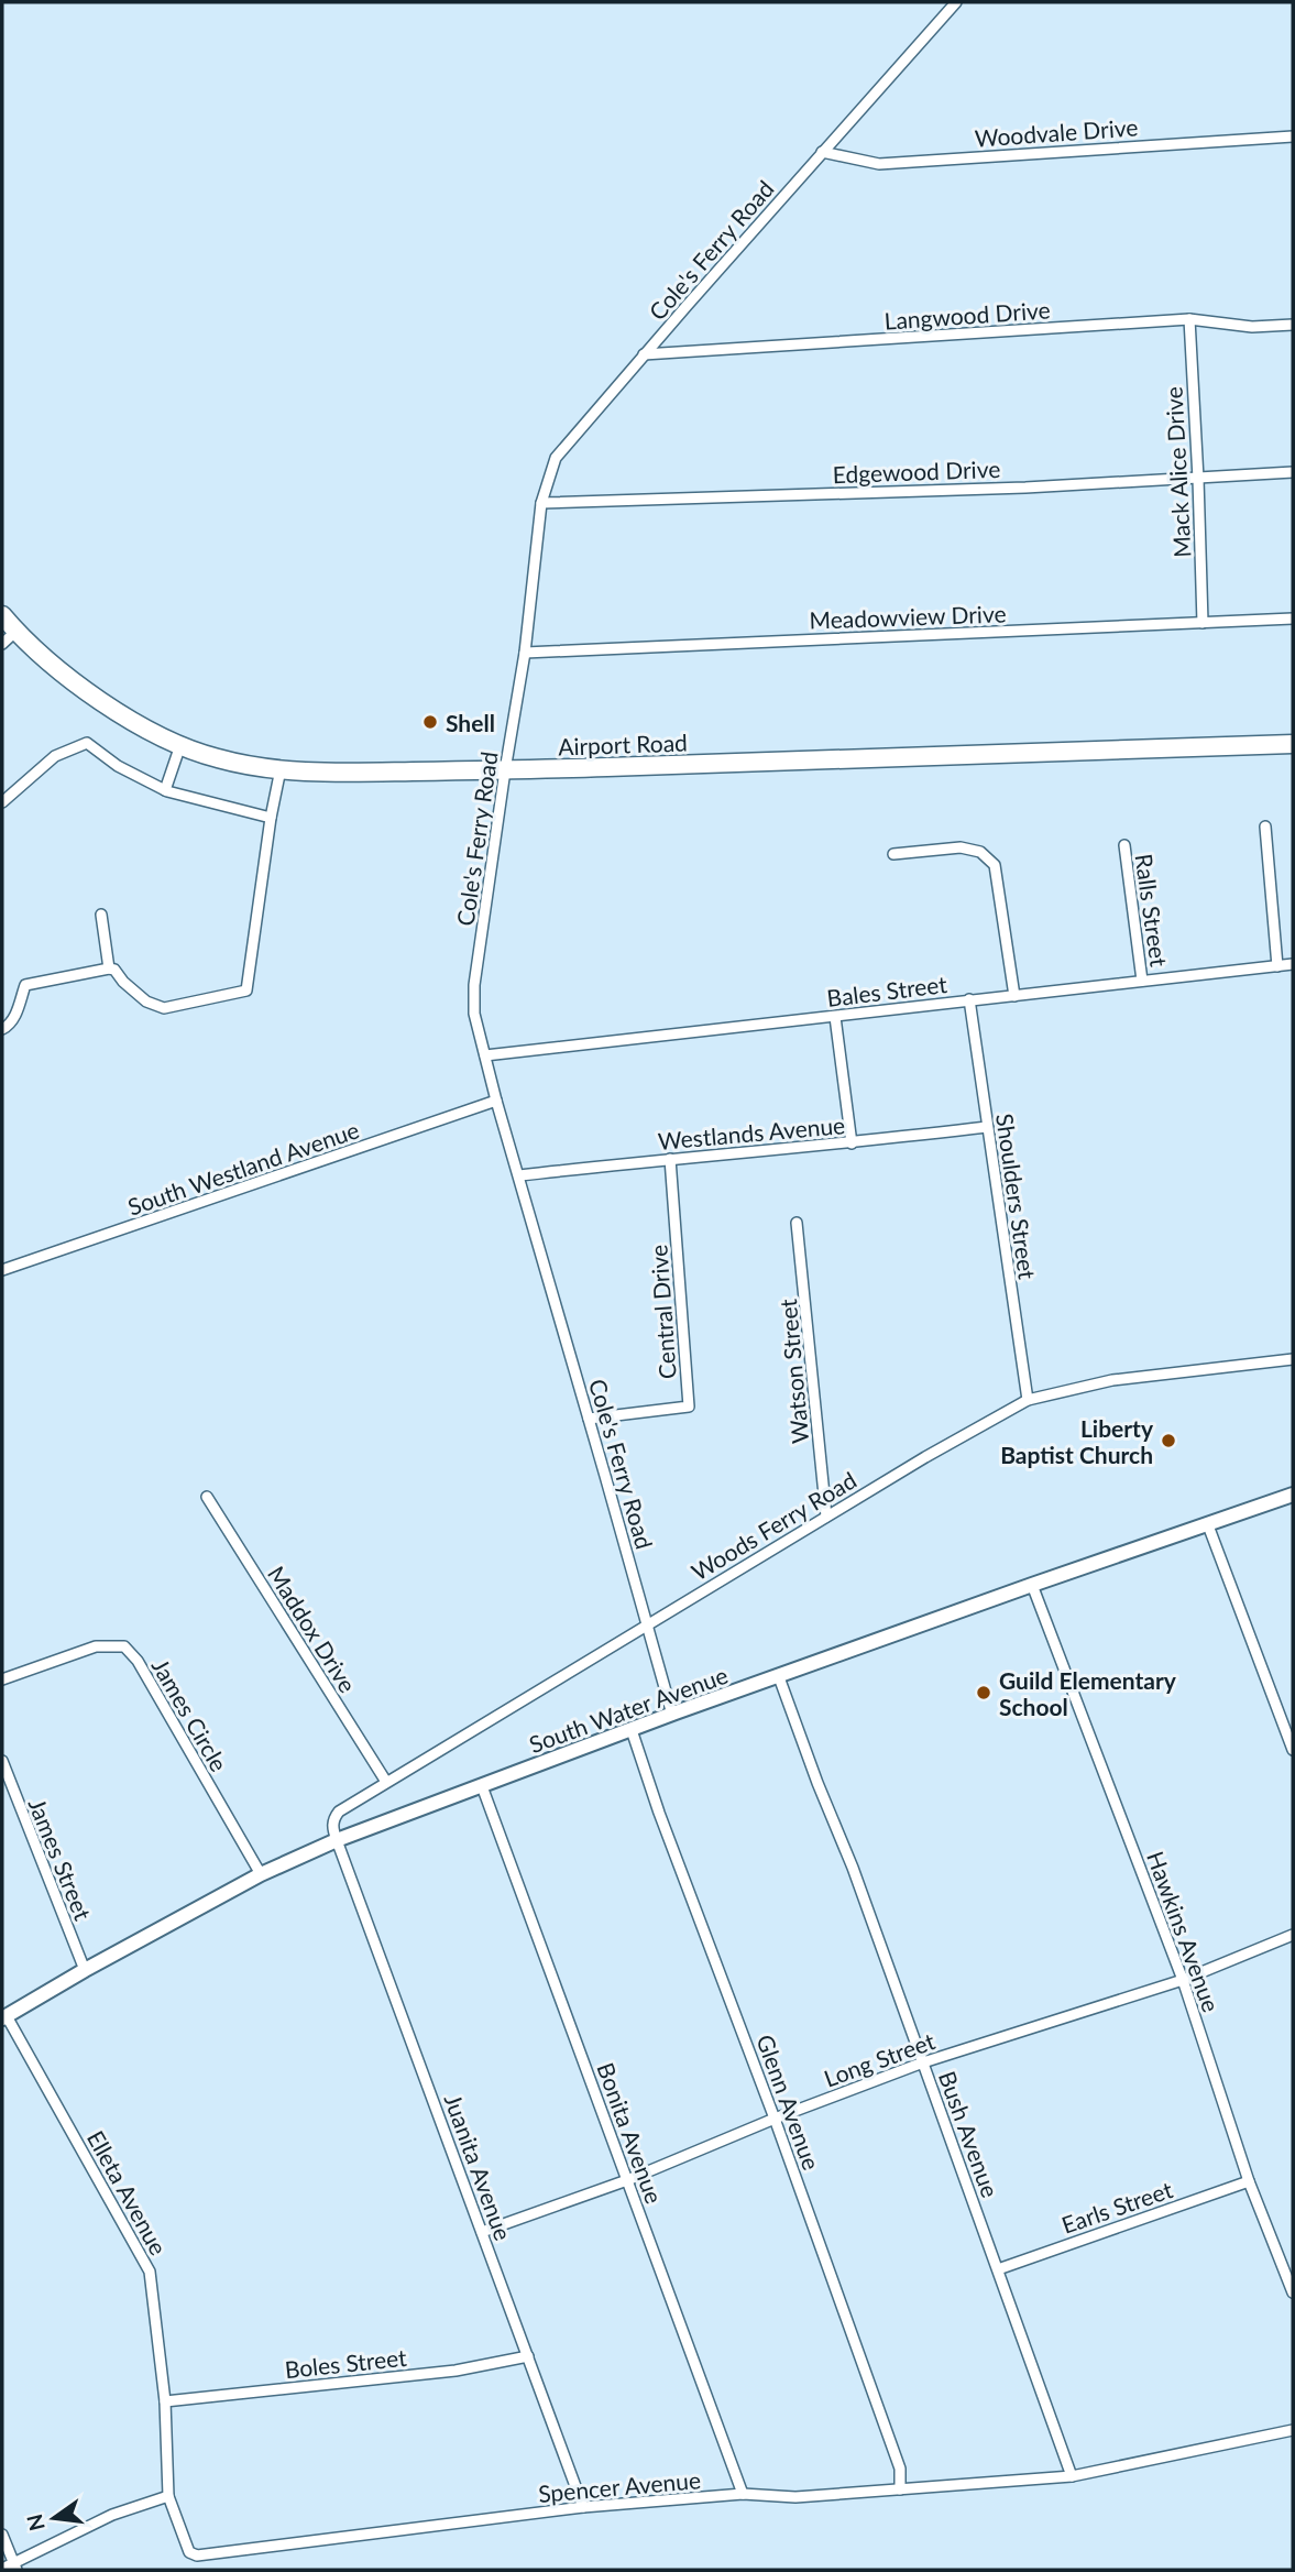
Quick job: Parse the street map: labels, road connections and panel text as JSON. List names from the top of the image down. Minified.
{"streets":{"highway":["Airport Road"],"main road":["South Water Avenue"],"street":["Woodvale Drive","Cole's Ferry Road","Langwood Drive","Edgewood Drive","Mack Alice Drive","Meadowview Drive","Ralls Street","Bales Street","Westlands Avenue","South Westland Avenue","Shoulders Street","Central Drive","Watson Street","Woods Ferry Road","Maddox Drive","James Circle","James Street","Hawkins Avenue","Long Street","Glenn Avenue","Bonita Avenue","Bush Avenue","Juanita Avenue","Elleta Avenue","Earls Street","Boles Street","Spencer Avenue"]},"crossings":[["Woodvale Drive","Cole's Ferry Road"],["Cole's Ferry Road","Langwood Drive"],["Cole's Ferry Road","Edgewood Drive"],["Cole's Ferry Road","Meadowview Drive"],["Cole's Ferry Road","Airport Road"],["Cole's Ferry Road","Bales Street"],["Cole's Ferry Road","Westlands Avenue"],["Cole's Ferry Road","South Westland Avenue"],["Cole's Ferry Road","Central Drive"],["Cole's Ferry Road","Woods Ferry Road"],["Cole's Ferry Road","South Water Avenue"],["Langwood Drive","Mack Alice Drive"],["Edgewood Drive","Mack Alice Drive"],["Mack Alice Drive","Meadowview Drive"],["Ralls Street","Bales Street"],["Bales Street","Shoulders Street"],["Westlands Avenue","Shoulders Street"],["Westlands Avenue","Central Drive"],["Shoulders Street","Woods Ferry Road"],["Watson Street","Woods Ferry Road"],["Woods Ferry Road","Maddox Drive"],["Woods Ferry Road","South Water Avenue"],["Woods Ferry Road","Juanita Avenue"],["South Water Avenue","James Circle"],["South Water Avenue","James Street"],["South Water Avenue","Hawkins Avenue"],["South Water Avenue","Glenn Avenue"],["South Water Avenue","Bonita Avenue"],["South Water Avenue","Bush Avenue"],["South Water Avenue","Juanita Avenue"],["South Water Avenue","Elleta Avenue"],["Hawkins Avenue","Long Street"],["Hawkins Avenue","Earls Street"],["Long Street","Glenn Avenue"],["Long Street","Bonita Avenue"],["Long Street","Bush Avenue"],["Long Street","Juanita Avenue"],["Glenn Avenue","Spencer Avenue"],["Bonita Avenue","Spencer Avenue"],["Bush Avenue","Earls Street"],["Bush Avenue","Spencer Avenue"],["Juanita Avenue","Boles Street"],["Juanita Avenue","Spencer Avenue"],["Elleta Avenue","Boles Street"],["Elleta Avenue","Spencer Avenue"]],"places":["Shell","Liberty Baptist Church","Guild Elementary School"],"north":"left"}
